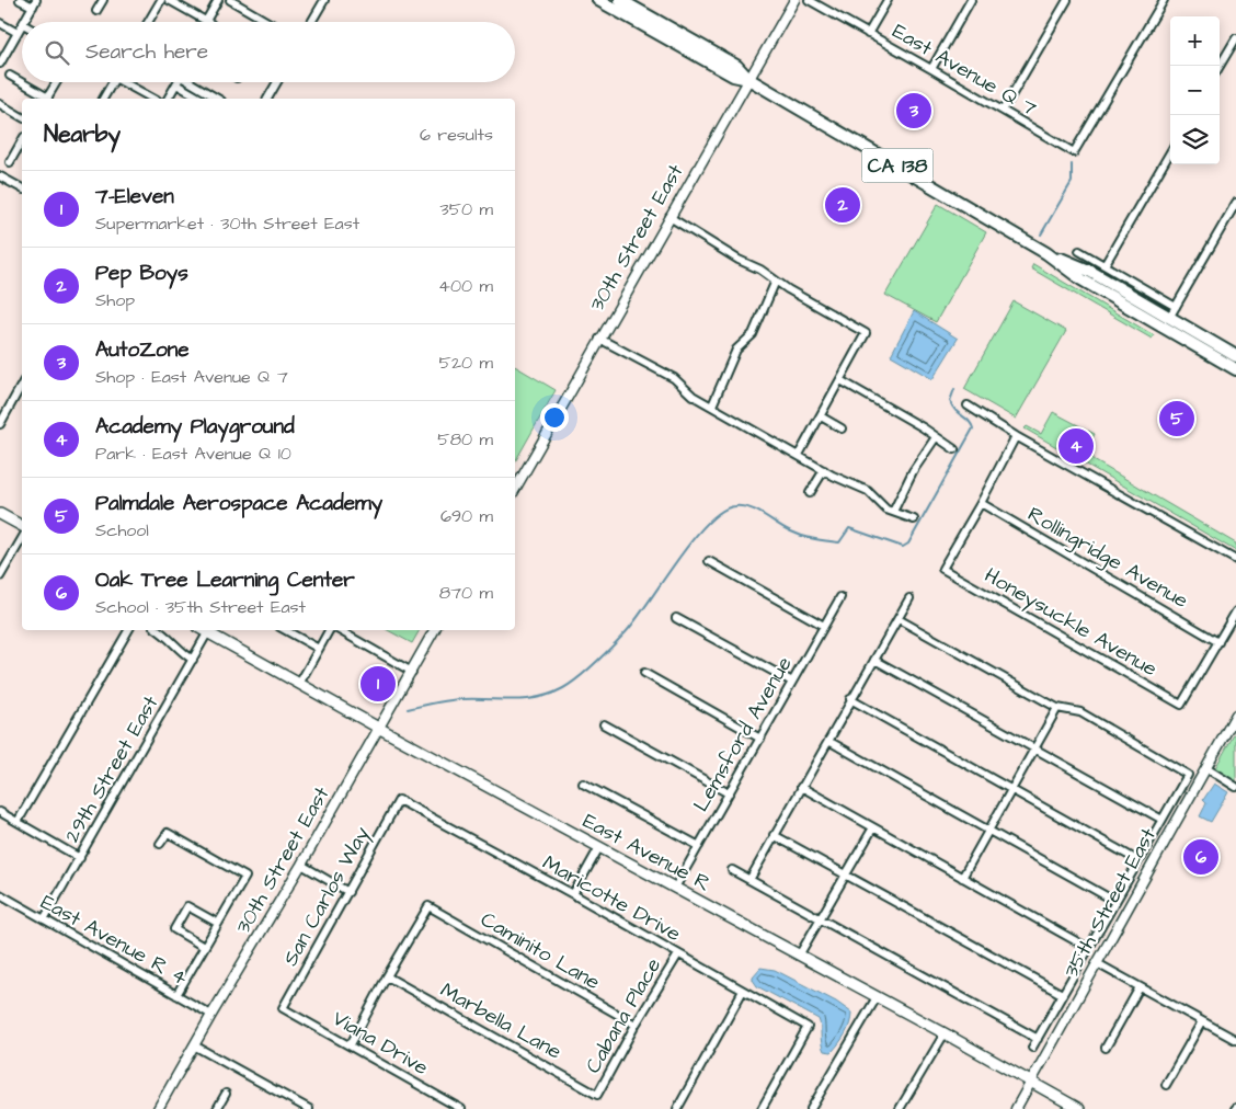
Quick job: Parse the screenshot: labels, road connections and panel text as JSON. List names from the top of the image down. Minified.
{"streets":{"highway":["CA 138"],"main road":["East Avenue R"],"street":["East Avenue Q 7","30th Street East","Rollingridge Avenue","Honeysuckle Avenue","Lemsford Avenue","29th Street East","San Carlos Way","Maricotte Drive","35th Street East","East Avenue R 4","Caminito Lane","Cabana Place","Marbella Lane","Viana Drive"]},"crossings":[["CA 138","30th Street East"],["30th Street East","East Avenue R"],["30th Street East","East Avenue R 4"],["Rollingridge Avenue","Honeysuckle Avenue"],["Lemsford Avenue","East Avenue R"],["29th Street East","East Avenue R"],["29th Street East","East Avenue R 4"],["East Avenue R","35th Street East"],["San Carlos Way","Maricotte Drive"],["San Carlos Way","Viana Drive"],["Maricotte Drive","Cabana Place"],["Caminito Lane","Cabana Place"],["Caminito Lane","Marbella Lane"],["Cabana Place","Marbella Lane"]],"page":{"map_buttons":["+","−"],"search":"Search here","pins":["3","2","5","4","1","6"],"heading":["Nearby","6 results"],"list":[{"mark":"1","name":"7-Eleven","note":"Supermarket · 30th Street East","value":"350 m"},{"mark":"2","name":"Pep Boys","note":"Shop","value":"400 m"},{"mark":"3","name":"AutoZone","note":"Shop · East Avenue Q 7","value":"520 m"},{"mark":"4","name":"Academy Playground","note":"Park · East Avenue Q 10","value":"580 m"},{"mark":"5","name":"Palmdale Aerospace Academy","note":"School","value":"690 m"},{"mark":"6","name":"Oak Tree Learning Center","note":"School · 35th Street East","value":"870 m"}]}}
